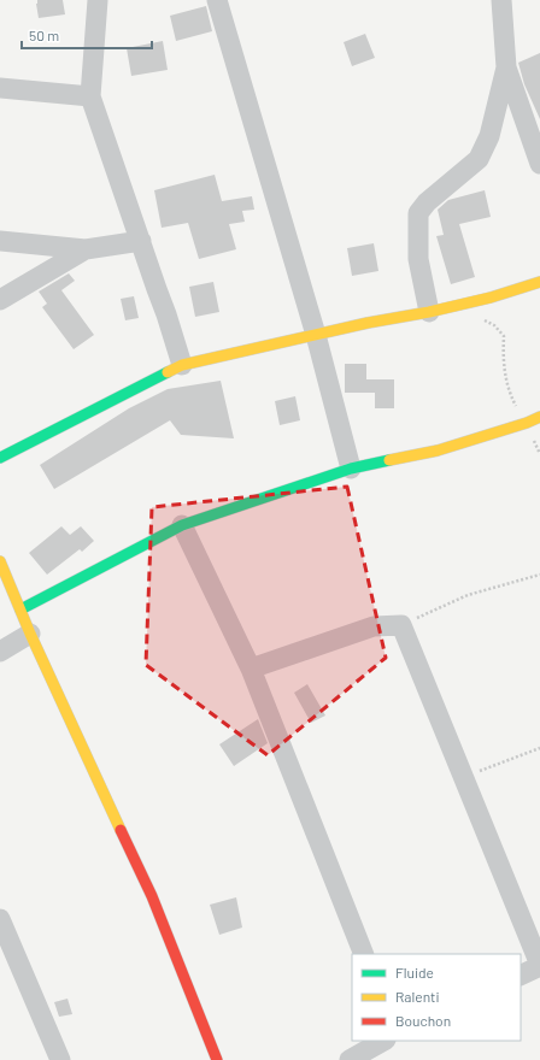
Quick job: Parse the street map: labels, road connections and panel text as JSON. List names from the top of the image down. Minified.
{"legend":["Fluide","Ralenti","Bouchon"],"scale_bar":"50 m"}
